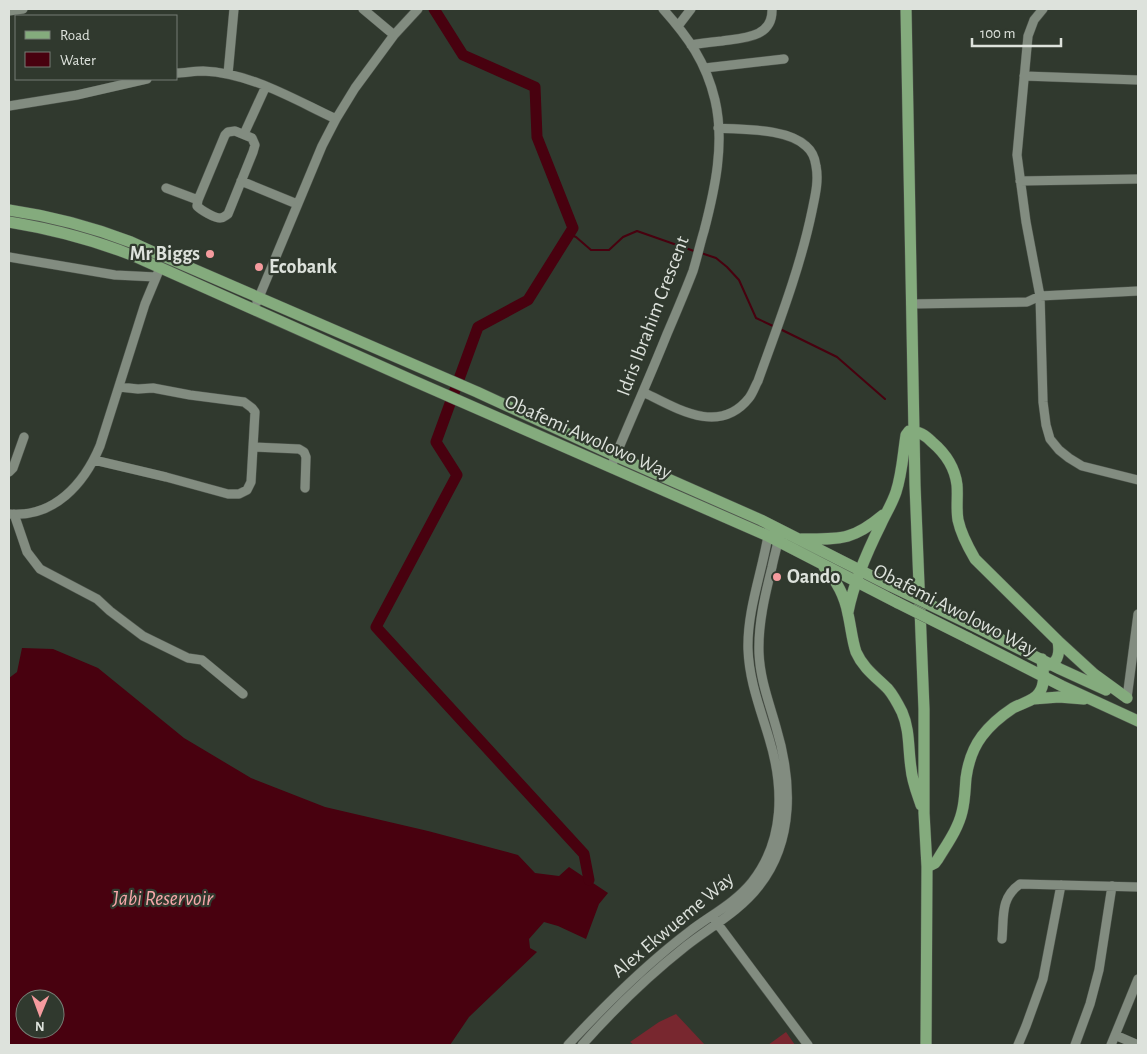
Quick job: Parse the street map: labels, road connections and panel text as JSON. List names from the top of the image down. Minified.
{"streets":{"main road":["Obafemi Awolowo Way"],"street":["Idris Ibrahim Crescent","Alex Ekwueme Way"]},"crossings":[["Idris Ibrahim Crescent","Obafemi Awolowo Way"],["Obafemi Awolowo Way","Alex Ekwueme Way"]],"water":["Jabi Reservoir"],"places":["Mr Biggs","Ecobank","Oando"],"legend":["Road","Water"],"scale_bar":"100 m","north":"bottom"}
